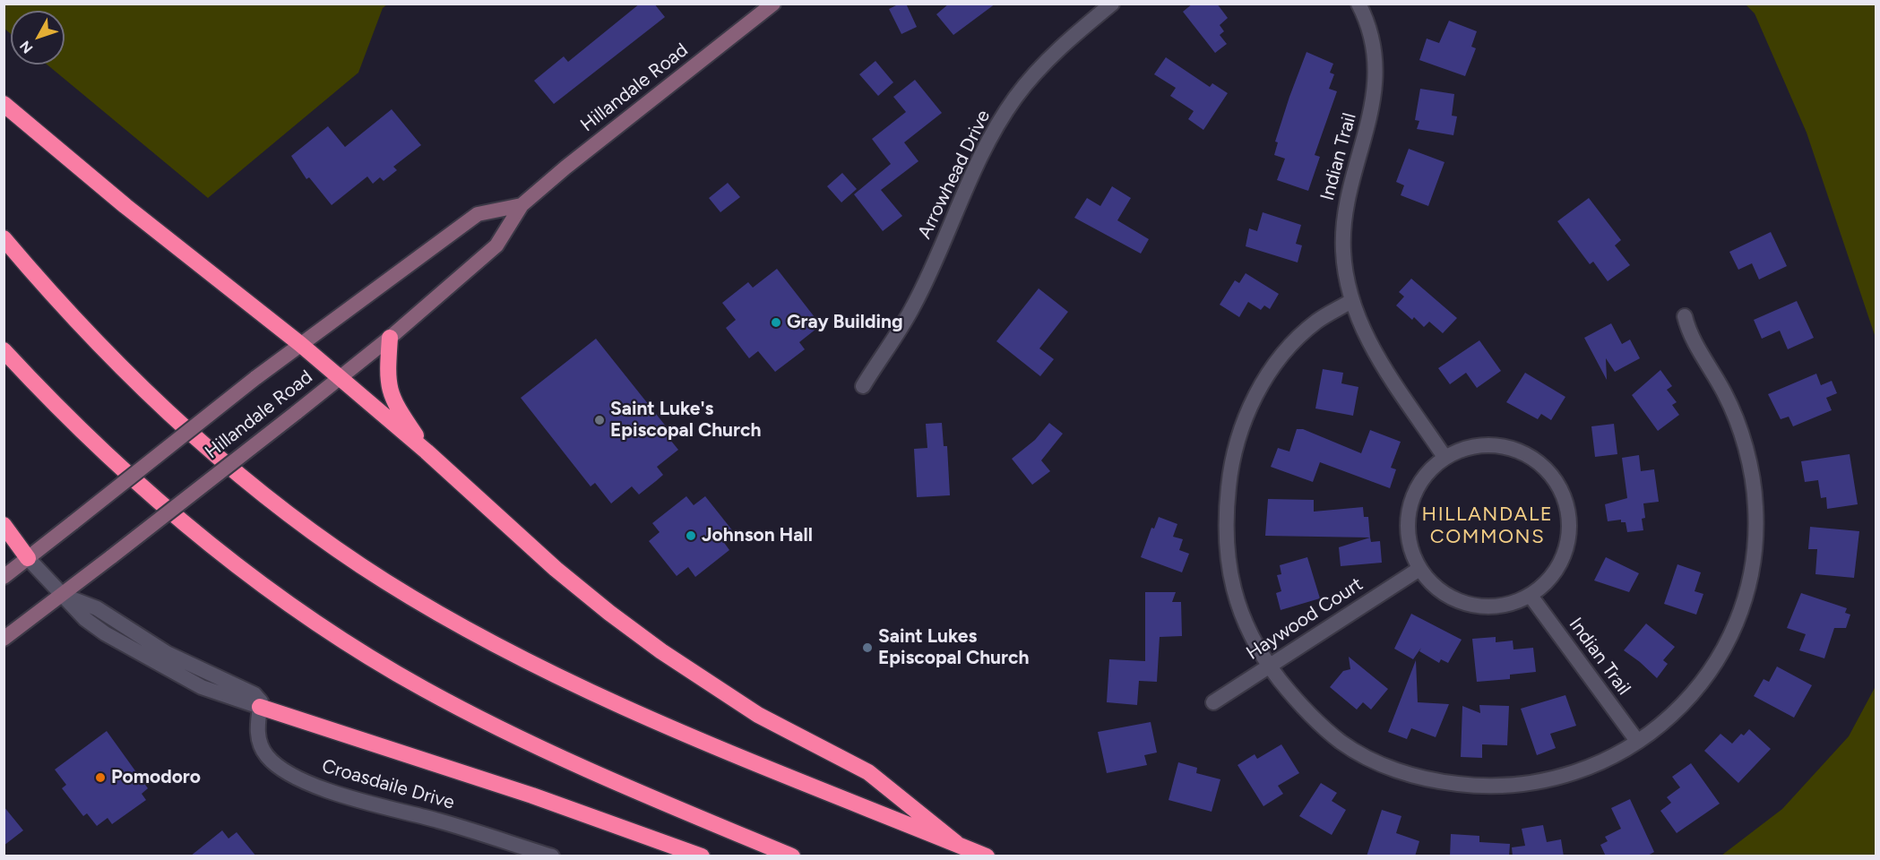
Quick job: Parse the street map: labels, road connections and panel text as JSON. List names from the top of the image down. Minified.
{"streets":{"main road":["Hillandale Road"],"street":["Indian Trail","Arrowhead Drive","Haywood Court","Croasdaile Drive"]},"crossings":[["Indian Trail","Haywood Court"]],"districts":["HILLANDALE COMMONS"],"places":["Gray Building","Saint Luke's Episcopal Church","Johnson Hall","Saint Lukes Episcopal Church","Pomodoro"],"north":"bottom left"}
